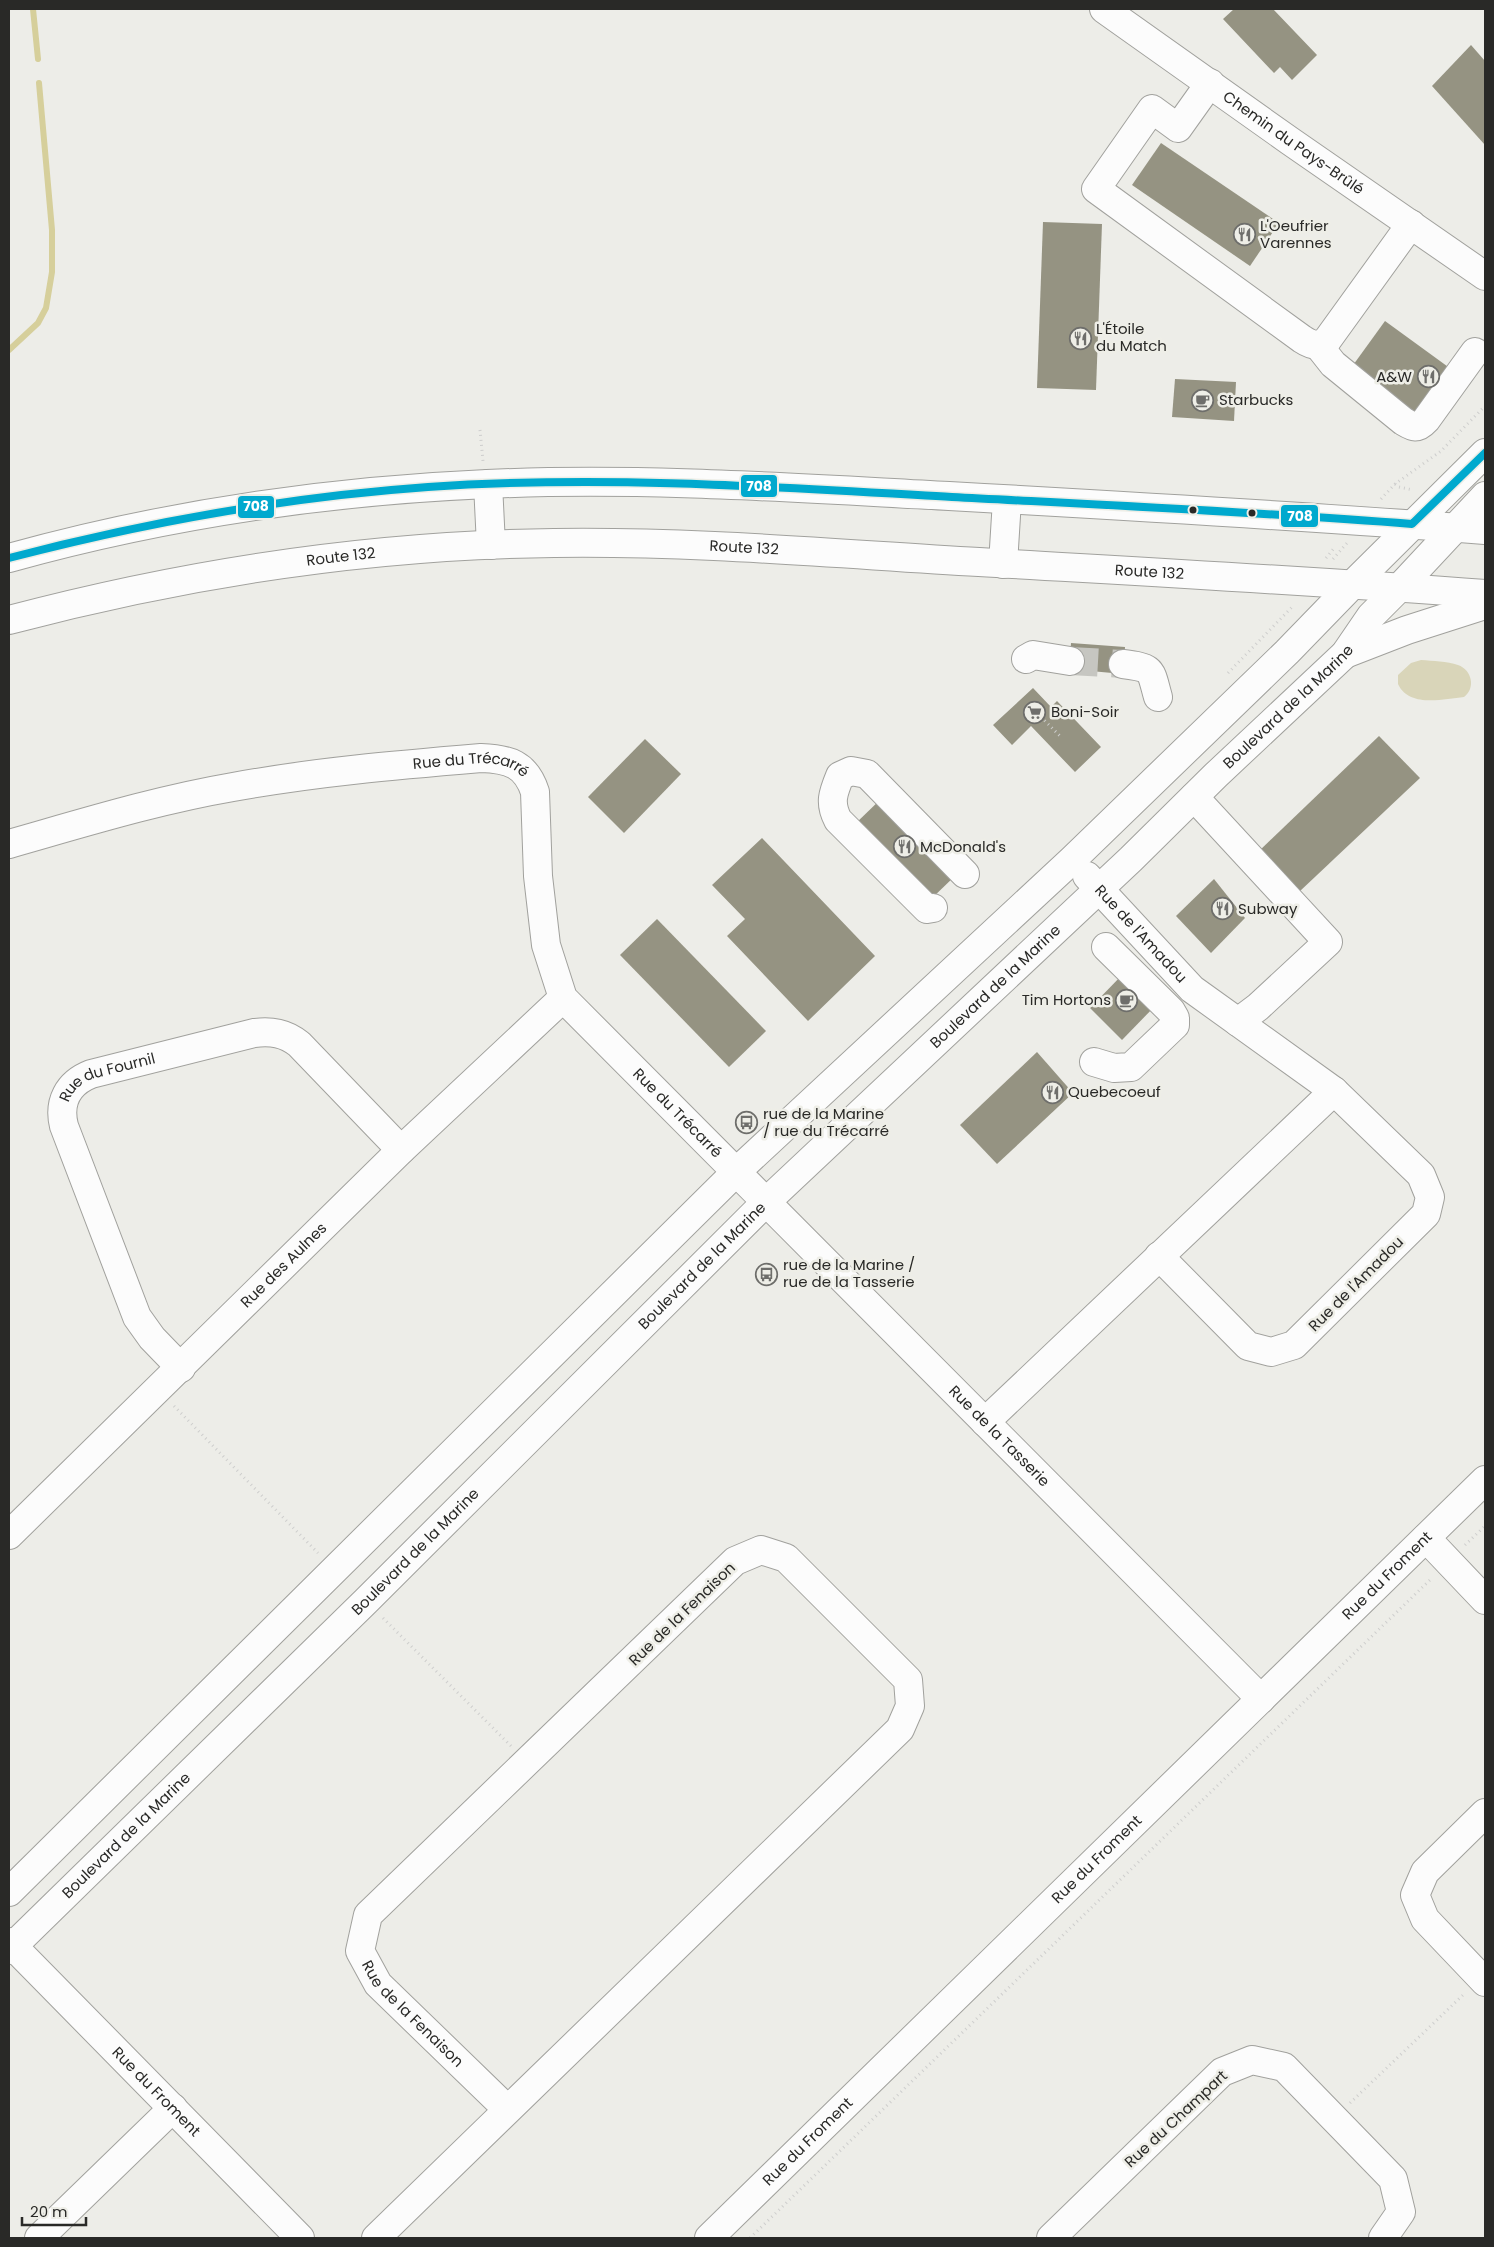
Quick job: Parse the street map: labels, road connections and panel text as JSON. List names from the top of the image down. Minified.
{"streets":{"main road":["Chemin du Pays-Brûlé","Route 132","Boulevard de la Marine","Rue du Trécarré","Rue de l'Amadou","Rue du Fournil","Rue des Aulnes","Rue de la Tasserie","Rue du Froment","Rue de la Fenaison","Rue du Champart"]},"crossings":[["Route 132","Boulevard de la Marine"],["Boulevard de la Marine","Rue de l'Amadou"],["Boulevard de la Marine","Rue de la Tasserie"],["Boulevard de la Marine","Rue du Froment"],["Rue du Trécarré","Rue des Aulnes"],["Rue du Trécarré","Rue de la Tasserie"],["Rue du Fournil","Rue des Aulnes"],["Rue de la Tasserie","Rue du Froment"]],"places":{"restaurant":["L'Oeufrier Varennes","L'Étoile du Match","A&W","McDonald's","Subway","Quebecoeuf"],"cafe":["Starbucks","Tim Hortons"],"supermarket":["Boni-Soir"],"bus stop":["rue de la Marine / rue du Trécarré","rue de la Marine / rue de la Tasserie"]},"lines":["transit line 708"],"scale_bar":"20 m"}
